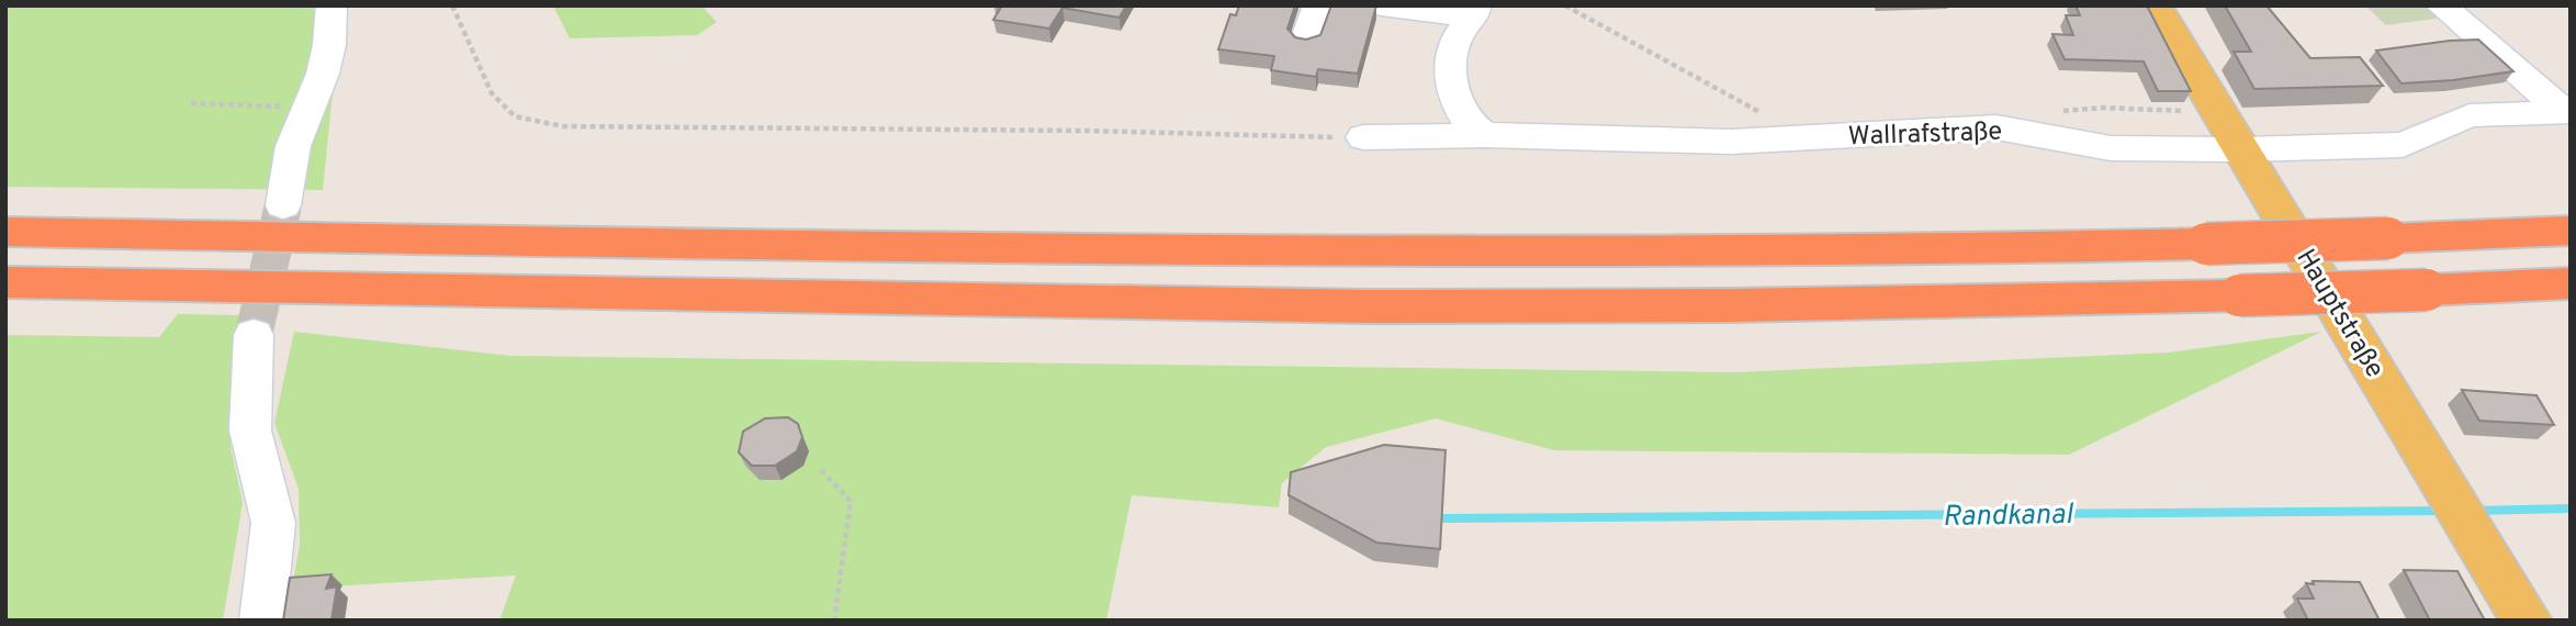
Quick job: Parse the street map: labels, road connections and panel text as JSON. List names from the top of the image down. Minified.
{"streets":{"main road":["Hauptstraße"],"street":["Wallrafstraße"]},"crossings":[["Wallrafstraße","Hauptstraße"]],"water":["Randkanal"]}
